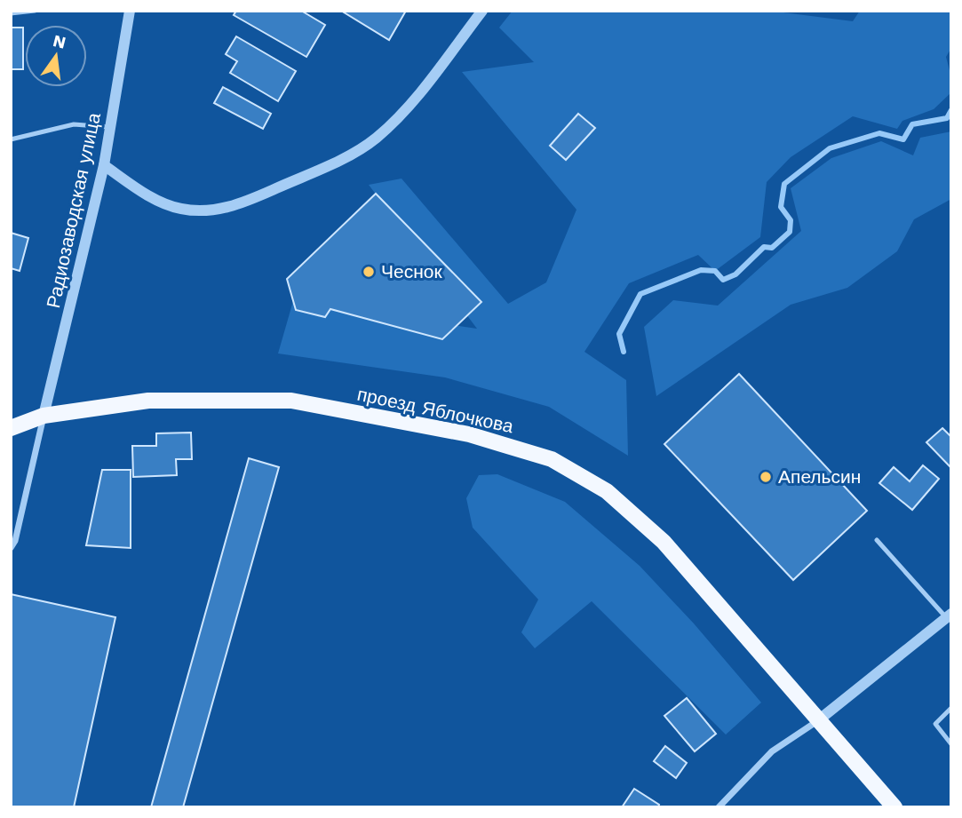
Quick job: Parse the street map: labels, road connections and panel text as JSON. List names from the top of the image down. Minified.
{"streets":{"main road":["проезд Яблочкова"],"street":["Радиозаводская улица"]},"crossings":[["Радиозаводская улица","проезд Яблочкова"]],"places":["Чеснок","Апельсин"],"north":"top"}
